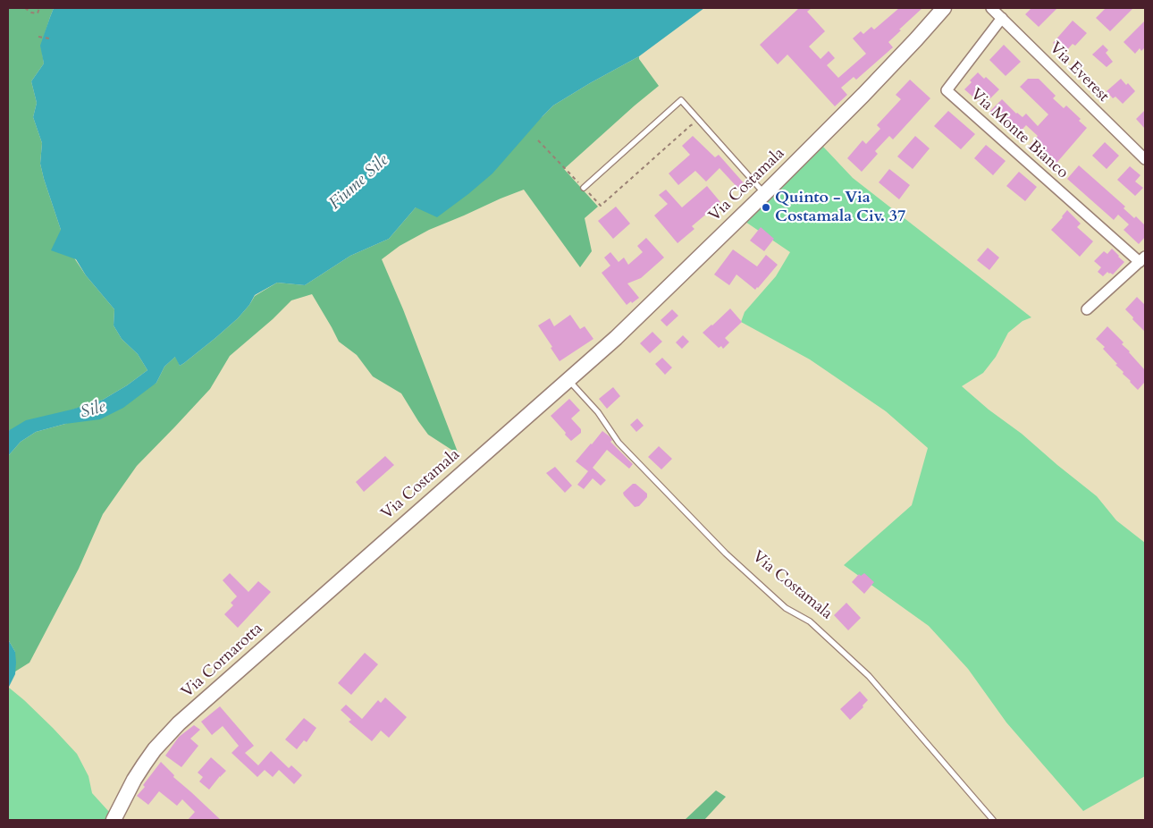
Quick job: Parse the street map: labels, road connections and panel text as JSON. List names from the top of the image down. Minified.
{"streets":{"main road":["Via Costamala","Via Cornarotta"],"street":["Via Everest","Via Monte Bianco"]},"crossings":[["Via Everest","Via Monte Bianco"],["Via Costamala","Via Cornarotta"]],"water":["Fiume Sile","Sile"],"places":["Quinto - Via Costamala Civ. 37"]}
